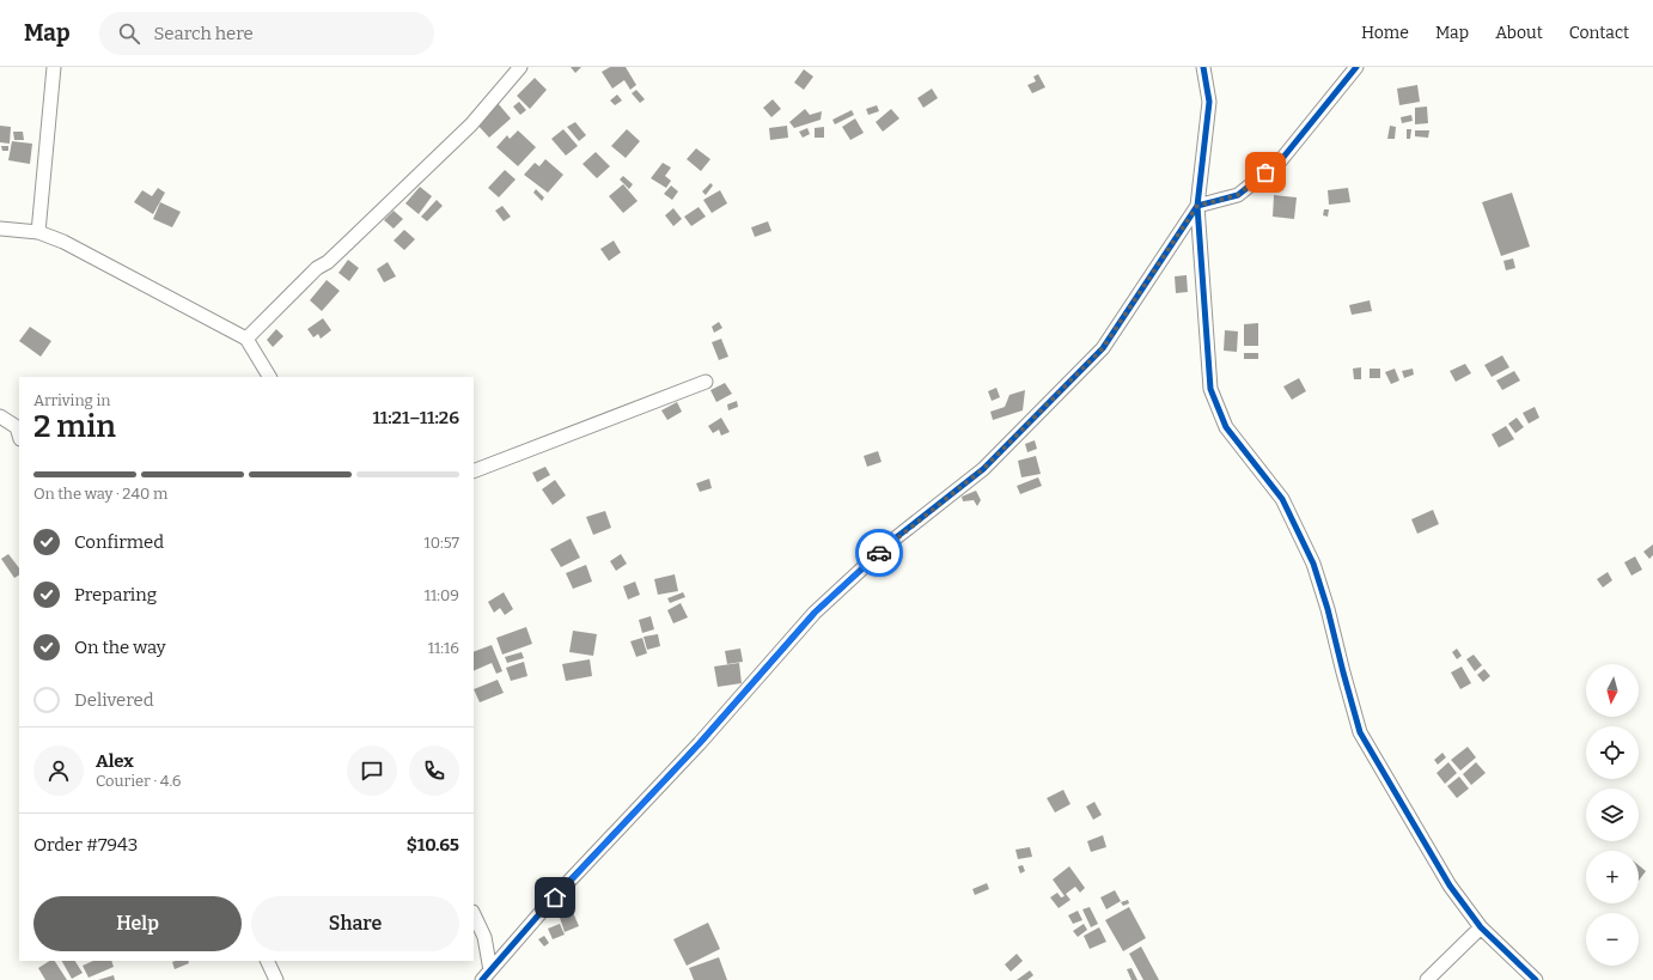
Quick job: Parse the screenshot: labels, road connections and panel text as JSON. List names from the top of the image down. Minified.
{"north":"bottom","page":{"header":"Map","search":"Search here","nav":["Home","Map","About","Contact"],"heading":["2 min","Arriving in","11:21–11:26"],"panel":["Alex","Courier · 4.6","Order #7943","$10.65"],"bar":"On the way · 240 m","list":[["Confirmed","10:57"],["Preparing","11:09"],["On the way","11:16"],"Delivered"],"map_buttons":["+","−"],"buttons":["Help","Share"]}}
